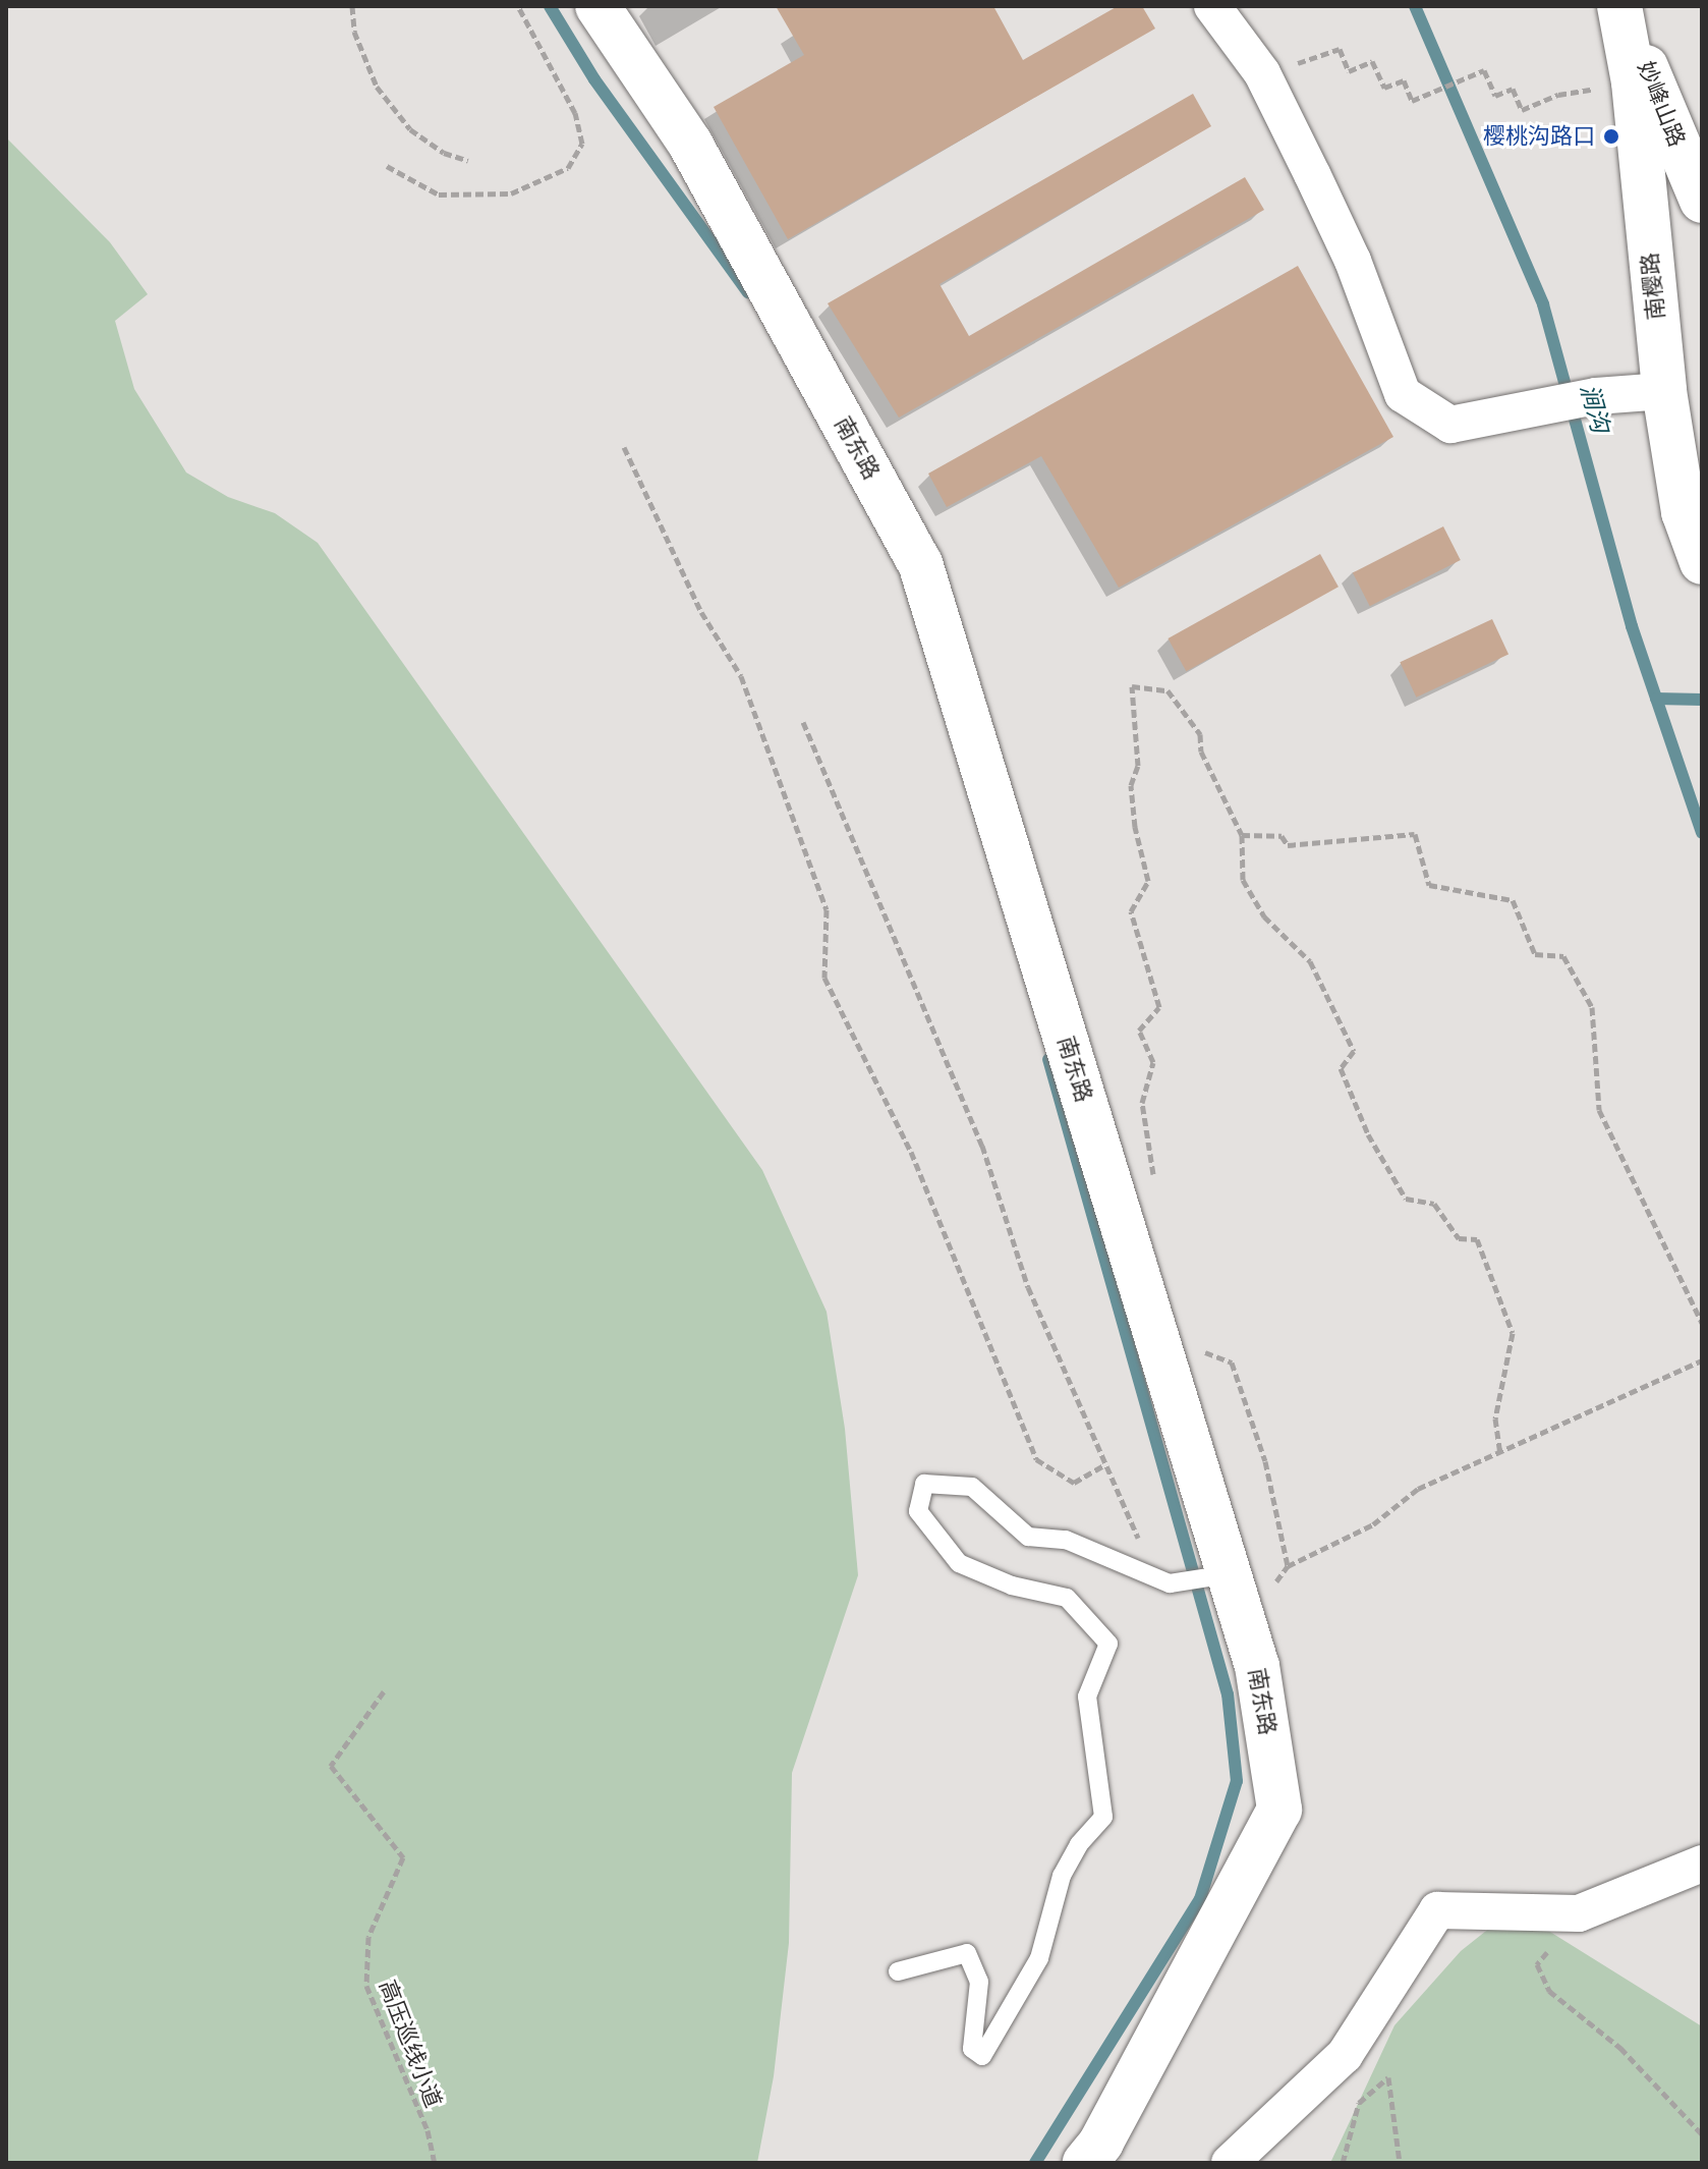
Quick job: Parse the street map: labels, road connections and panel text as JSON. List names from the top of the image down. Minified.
{"streets":{"street":["妙峰山路","南樱路","南东路"],"path":["高压巡线小道"]},"crossings":[["妙峰山路","南樱路"]],"water":["涧沟"],"places":["樱桃沟路口"]}
